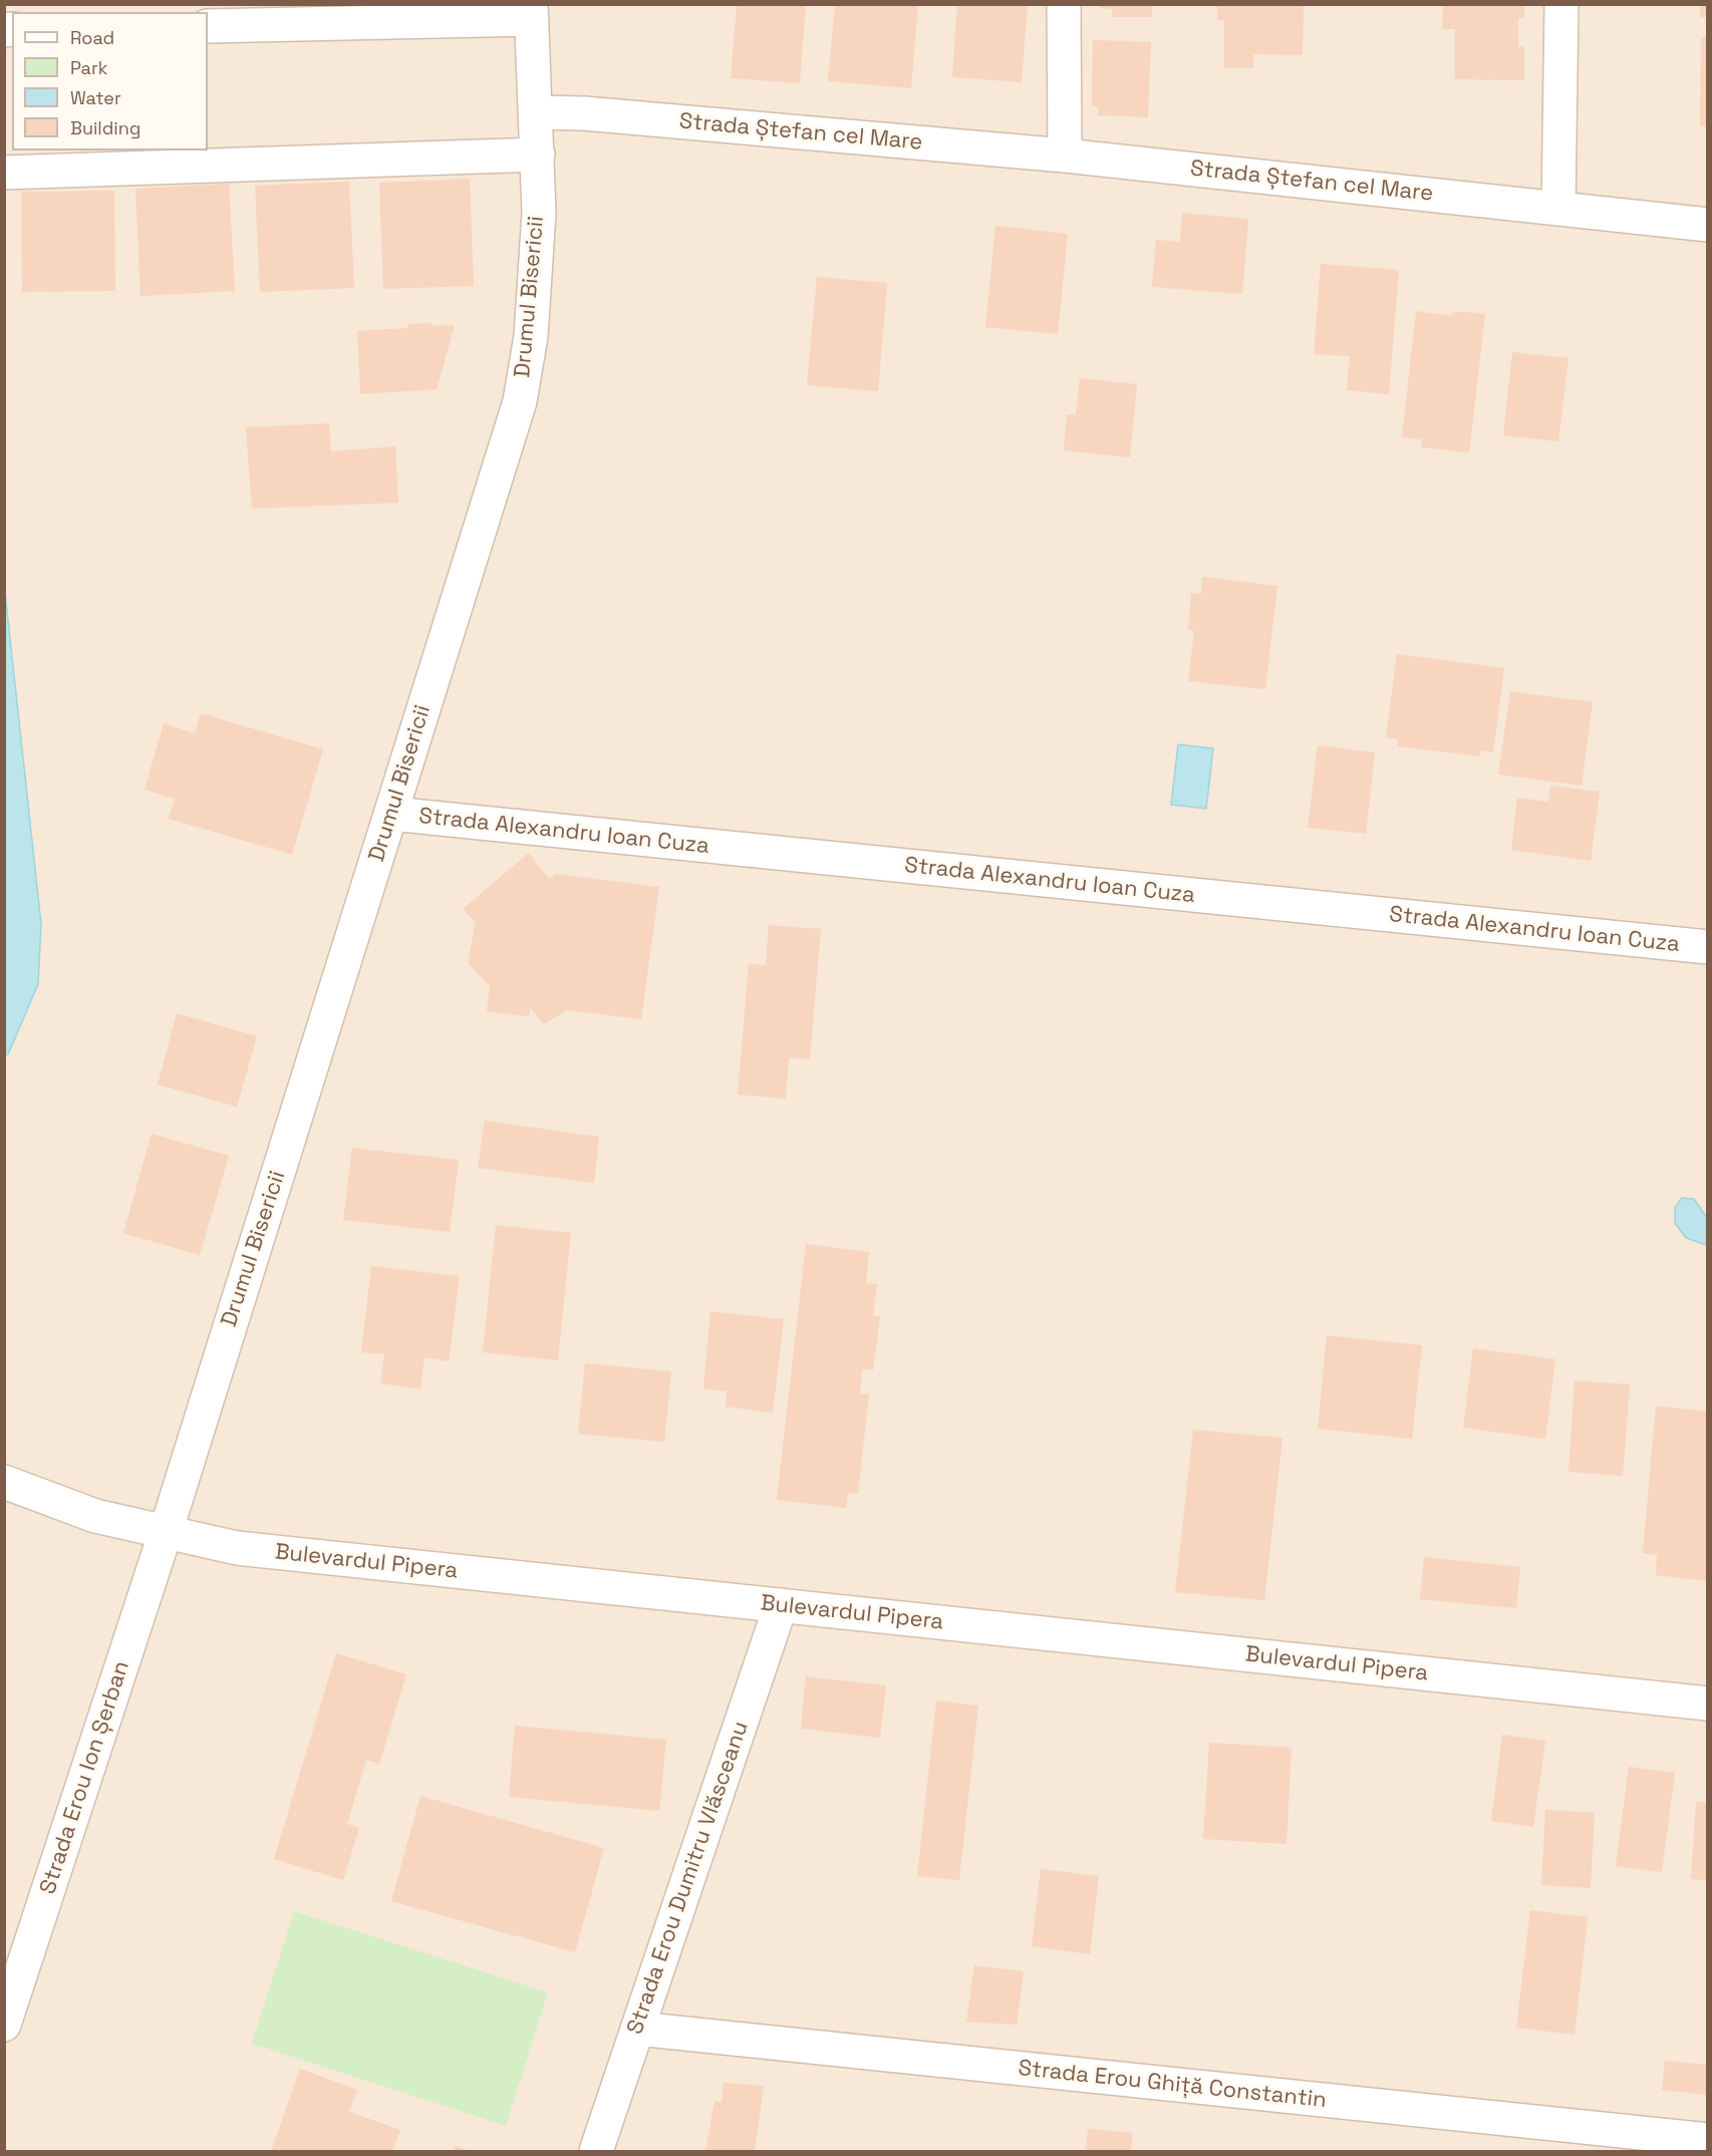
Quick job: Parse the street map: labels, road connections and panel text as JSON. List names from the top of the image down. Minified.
{"streets":{"street":["Strada Ștefan cel Mare","Drumul Bisericii","Strada Alexandru Ioan Cuza","Bulevardul Pipera","Strada Erou Ion Șerban","Strada Erou Dumitru Vlăsceanu","Strada Erou Ghiță Constantin"]},"crossings":[["Strada Ștefan cel Mare","Drumul Bisericii"],["Drumul Bisericii","Strada Alexandru Ioan Cuza"],["Drumul Bisericii","Bulevardul Pipera"],["Drumul Bisericii","Strada Erou Ion Șerban"],["Bulevardul Pipera","Strada Erou Ion Șerban"],["Bulevardul Pipera","Strada Erou Dumitru Vlăsceanu"],["Strada Erou Dumitru Vlăsceanu","Strada Erou Ghiță Constantin"]],"legend":["Road","Park","Water","Building"]}
